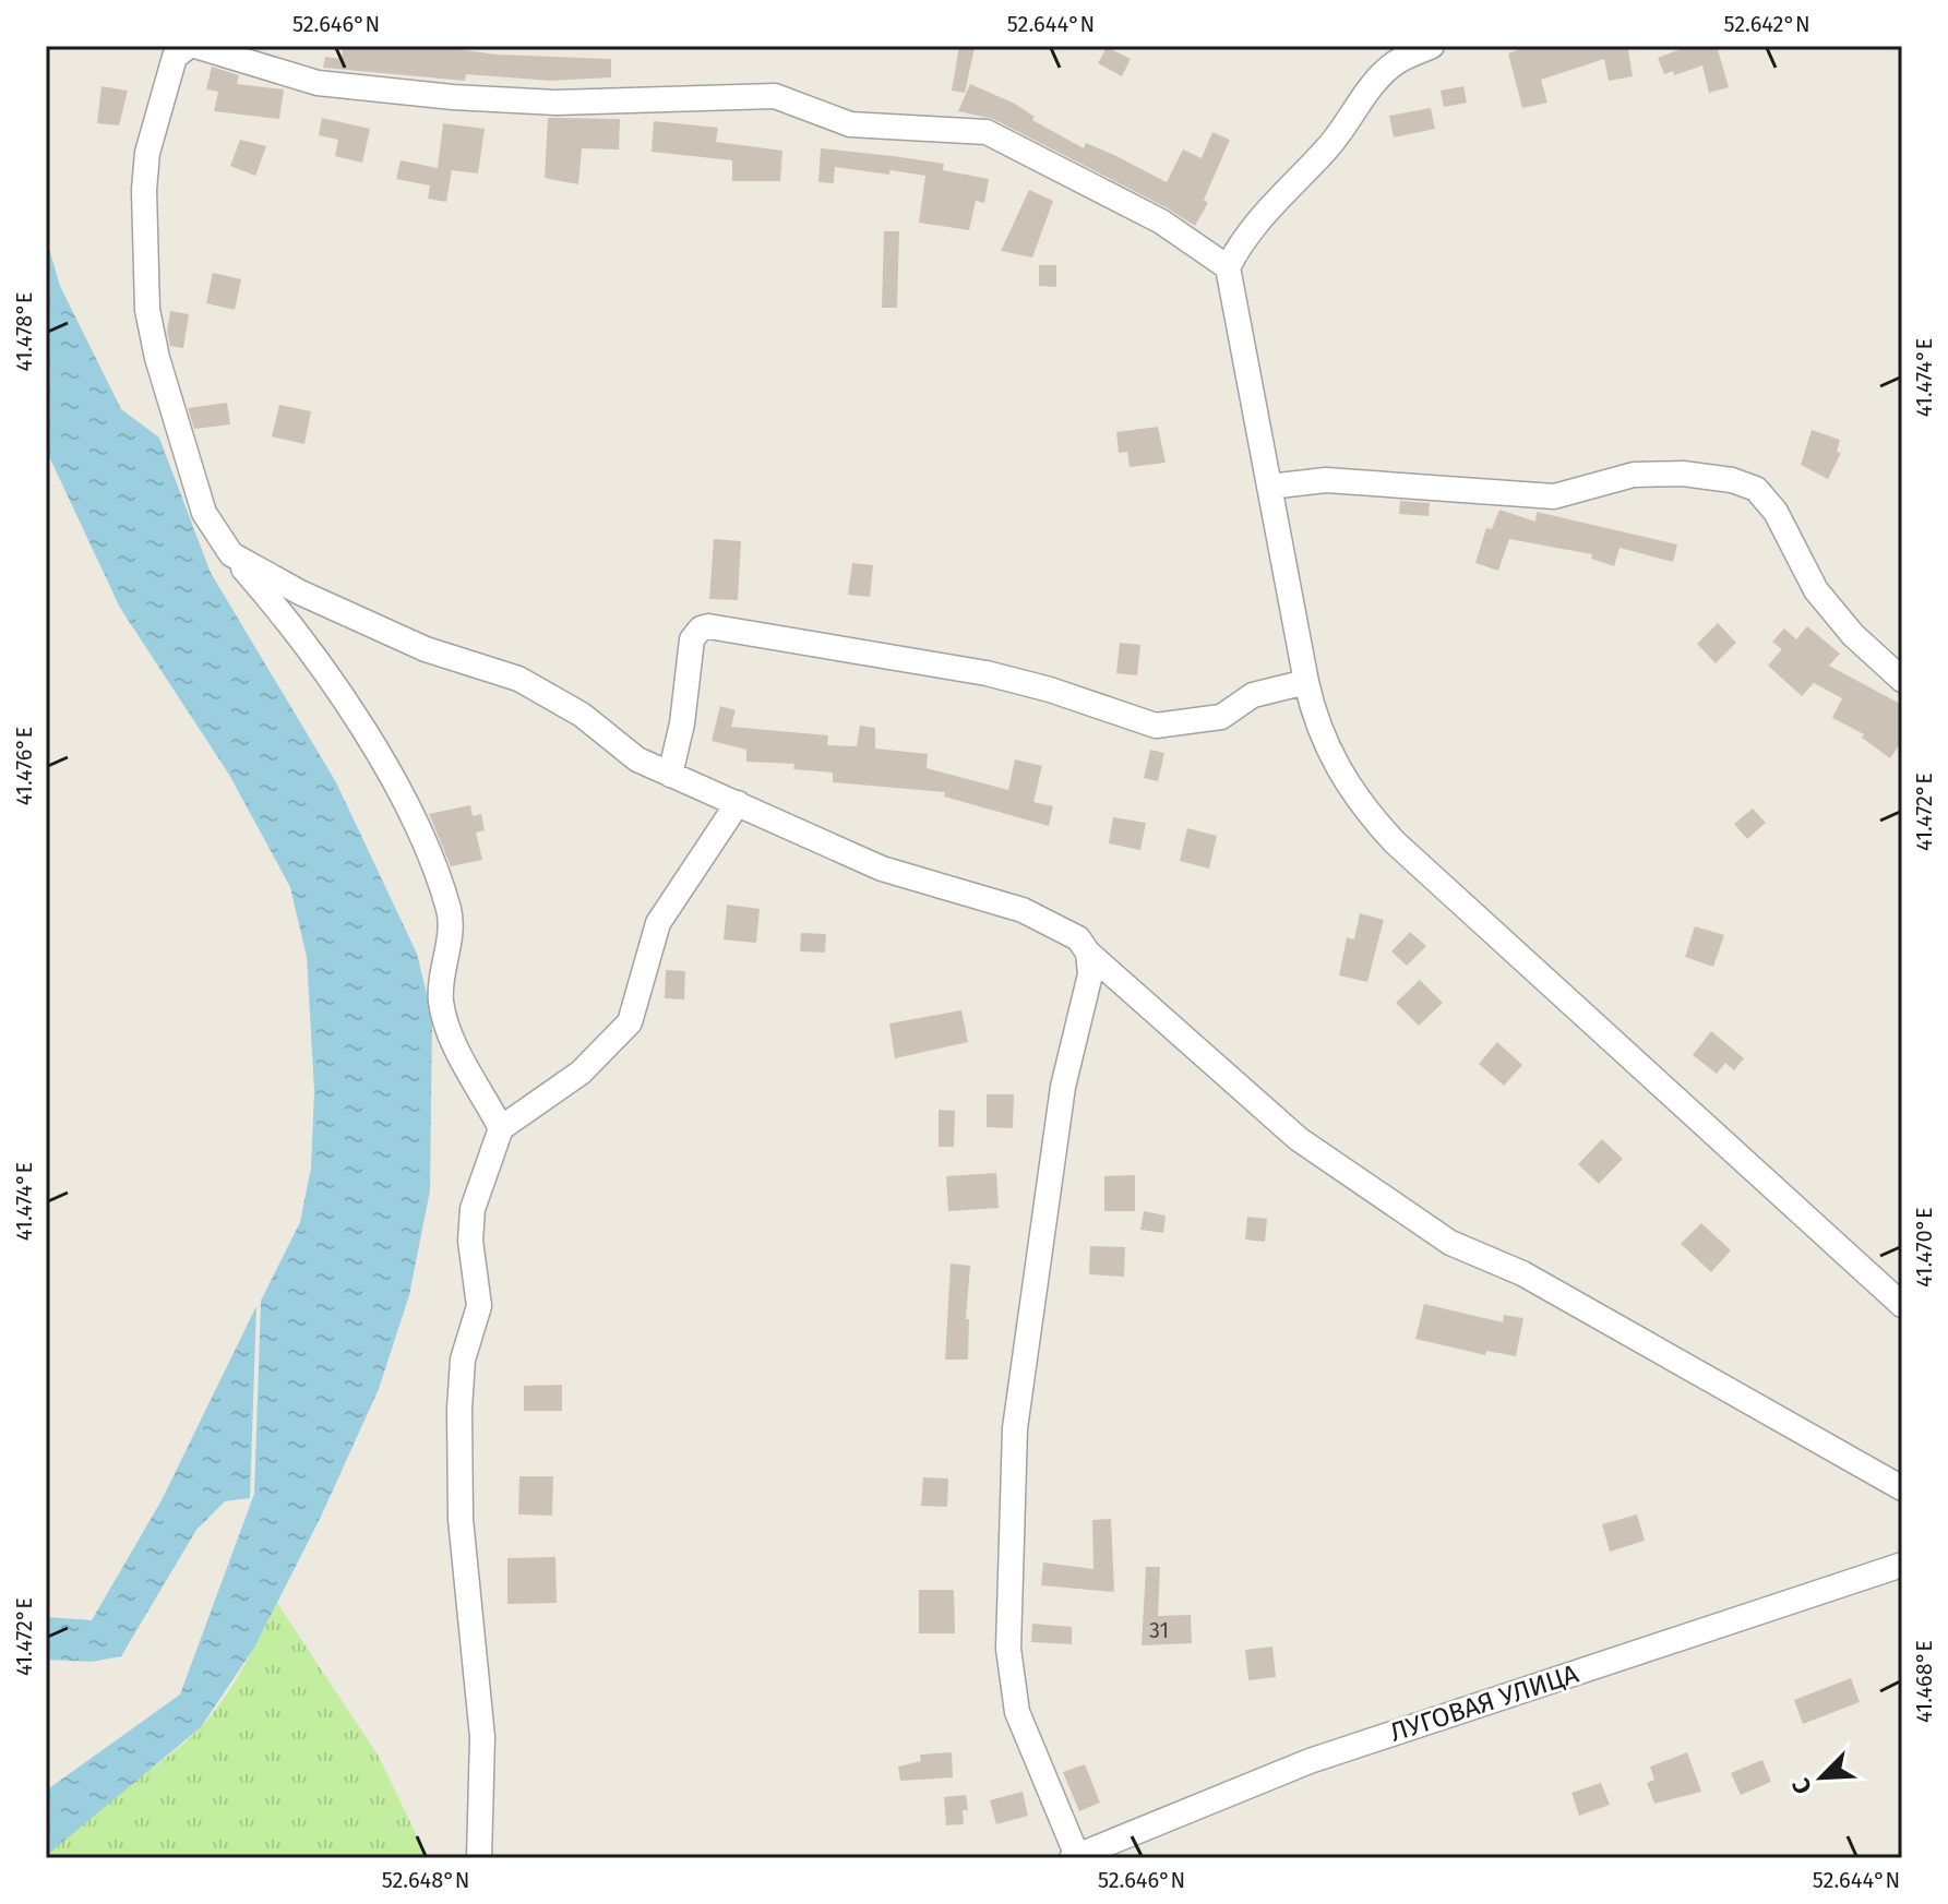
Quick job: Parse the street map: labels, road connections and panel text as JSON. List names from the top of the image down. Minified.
{"streets":{"street":["ЛУГОВАЯ УЛИЦА"]},"house_numbers":["31"],"north":"bottom left","coordinates":["52.646°N","52.644°N","52.642°N","41.478°E","41.474°E","41.476°E","41.472°E","41.470°E","41.468°E","52.648°N"]}
